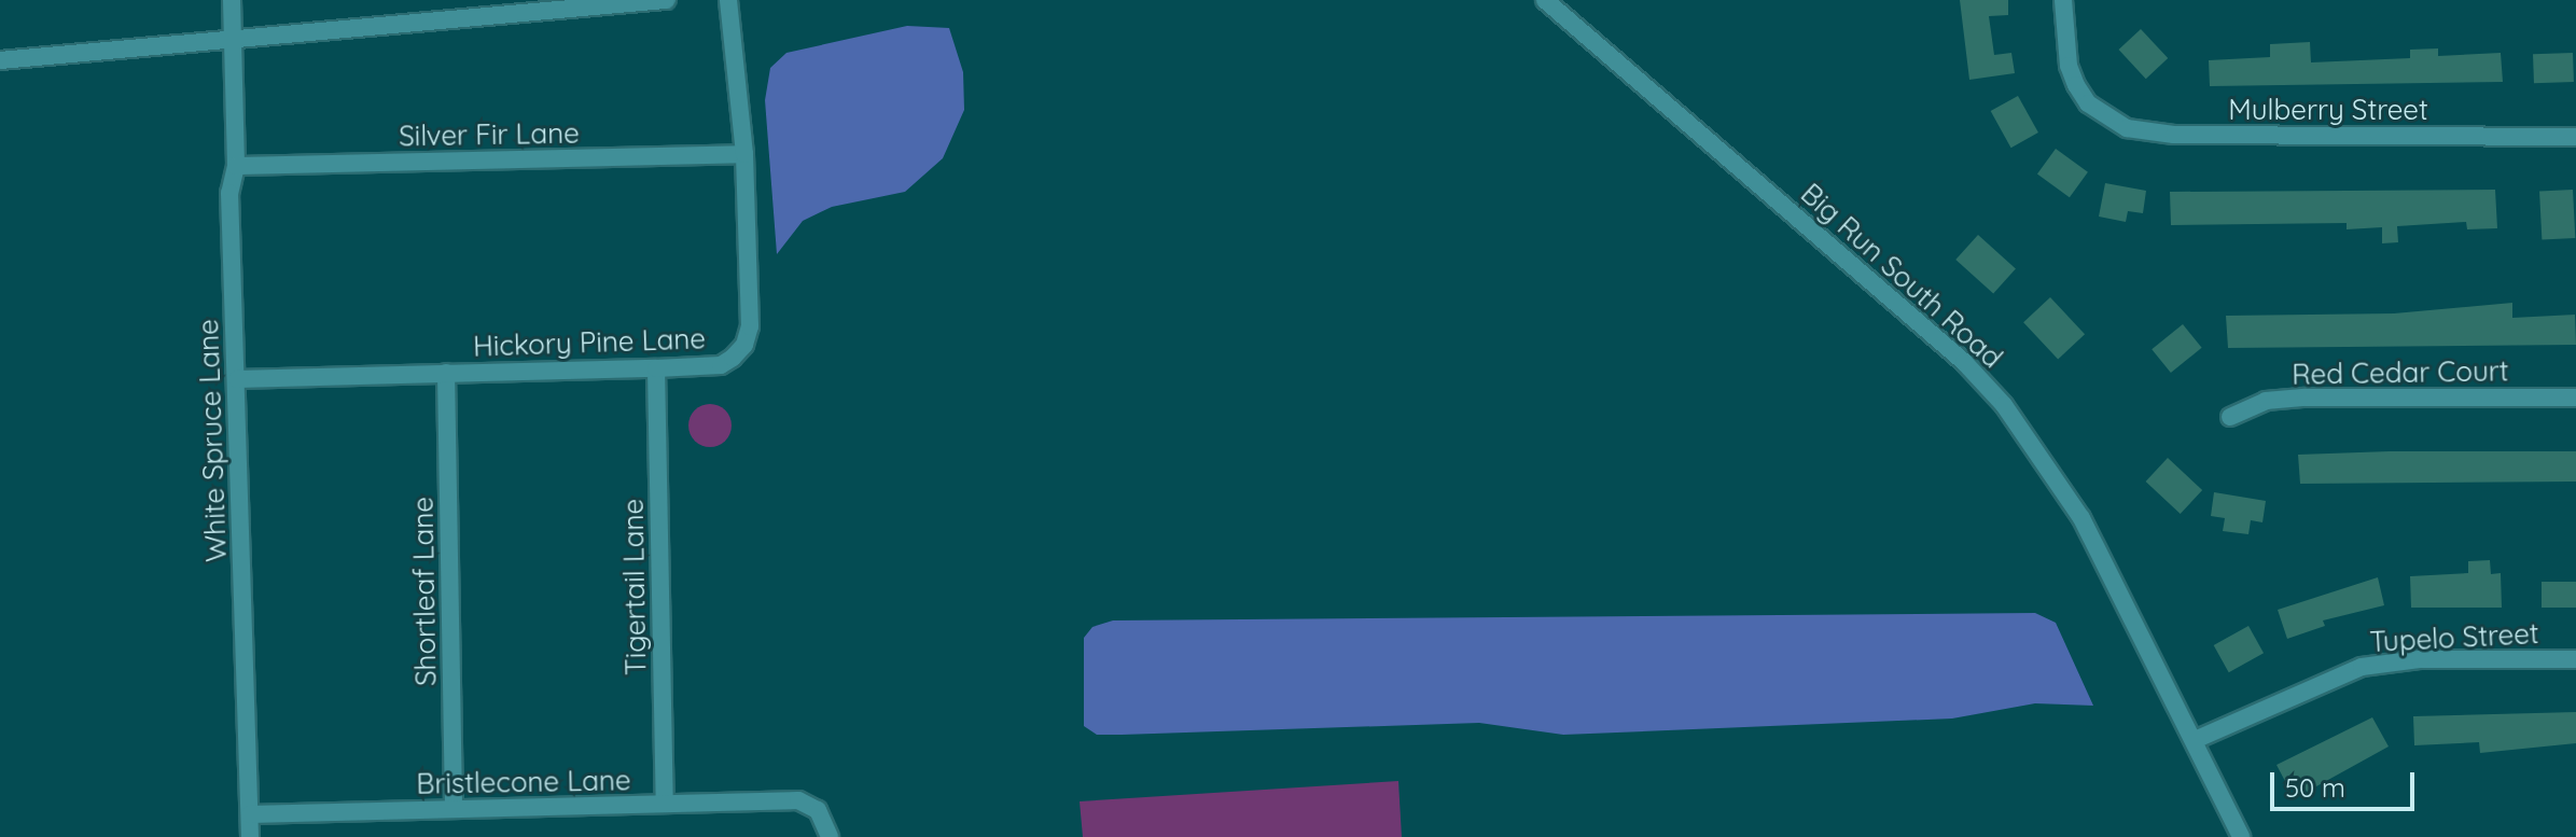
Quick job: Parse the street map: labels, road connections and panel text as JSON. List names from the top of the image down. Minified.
{"streets":{"street":["Mulberry Street","Silver Fir Lane","Big Run South Road","Hickory Pine Lane","Red Cedar Court","White Spruce Lane","Tigertail Lane","Shortleaf Lane","Tupelo Street","Bristlecone Lane"]},"crossings":[["Silver Fir Lane","Hickory Pine Lane"],["Silver Fir Lane","White Spruce Lane"],["Big Run South Road","Tupelo Street"],["Hickory Pine Lane","White Spruce Lane"],["Hickory Pine Lane","Tigertail Lane"],["Hickory Pine Lane","Shortleaf Lane"],["White Spruce Lane","Bristlecone Lane"],["Tigertail Lane","Bristlecone Lane"],["Shortleaf Lane","Bristlecone Lane"]],"scale_bar":"50 m"}
